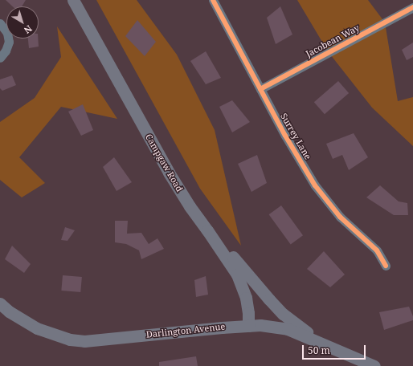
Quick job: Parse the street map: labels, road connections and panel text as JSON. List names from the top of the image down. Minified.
{"streets":{"main road":["Campgaw Road","Darlington Avenue"],"street":["Jacobean Way","Surrey Lane"]},"crossings":[["Jacobean Way","Surrey Lane"],["Campgaw Road","Darlington Avenue"]],"scale_bar":"50 m","north":"bottom right"}
